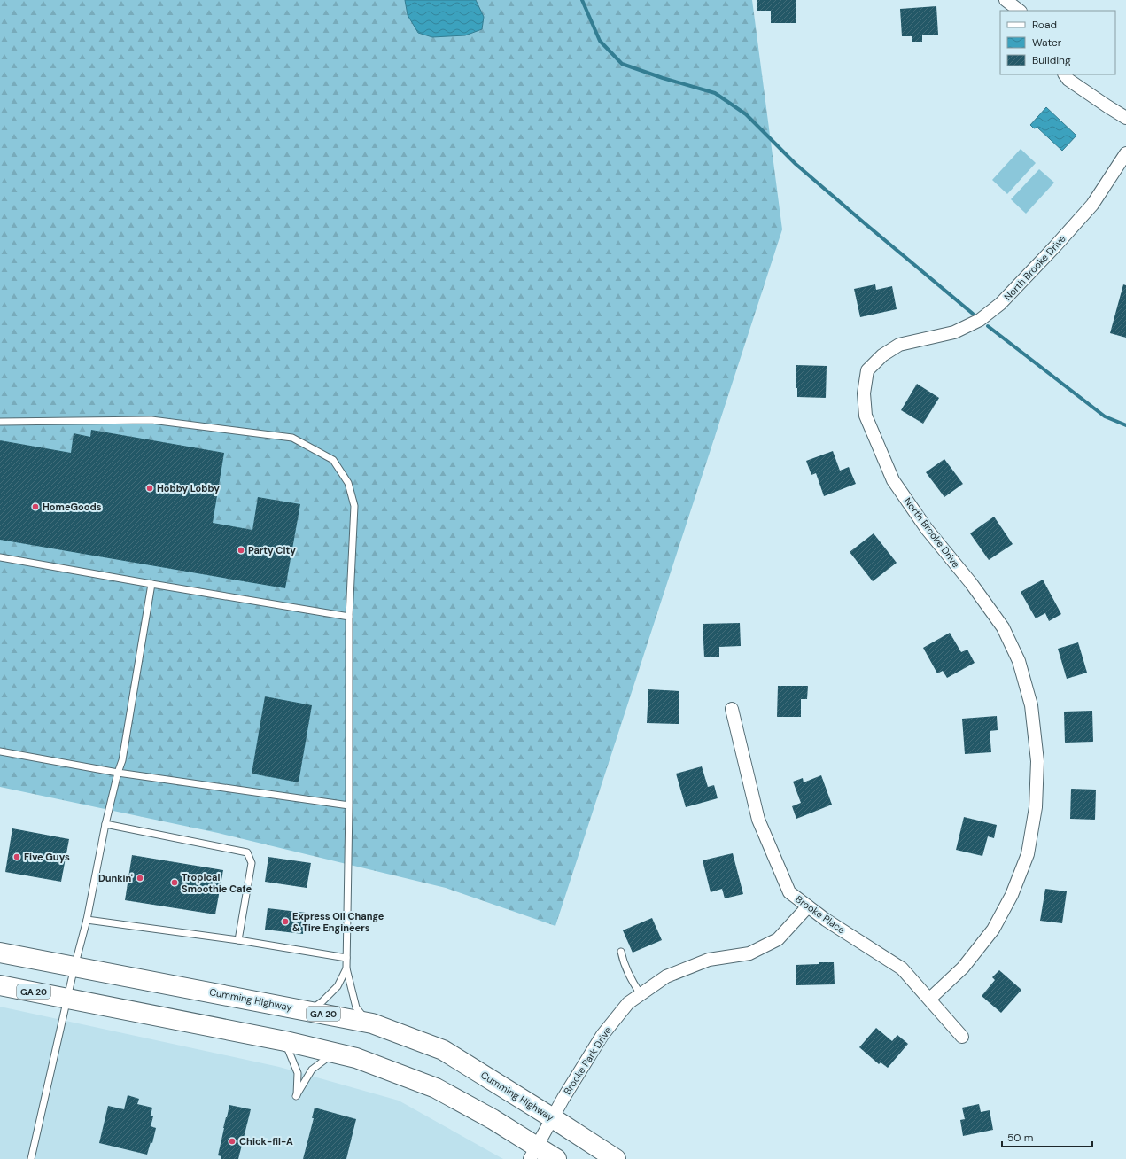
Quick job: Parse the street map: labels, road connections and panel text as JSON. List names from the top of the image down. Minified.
{"streets":{"main road":["GA 20","Cumming Highway"],"street":["North Brooke Drive","Brooke Place","Brooke Park Drive"]},"crossings":[["North Brooke Drive","Brooke Place"],["Brooke Place","Brooke Park Drive"],["GA 20","Brooke Park Drive"],["Cumming Highway","Brooke Park Drive"]],"places":["Hobby Lobby","HomeGoods","Party City","Five Guys","Dunkin'","Tropical Smoothie Cafe","Express Oil Change & Tire Engineers","Chick-fil-A"],"legend":["Road","Water","Building"],"scale_bar":"50 m"}
